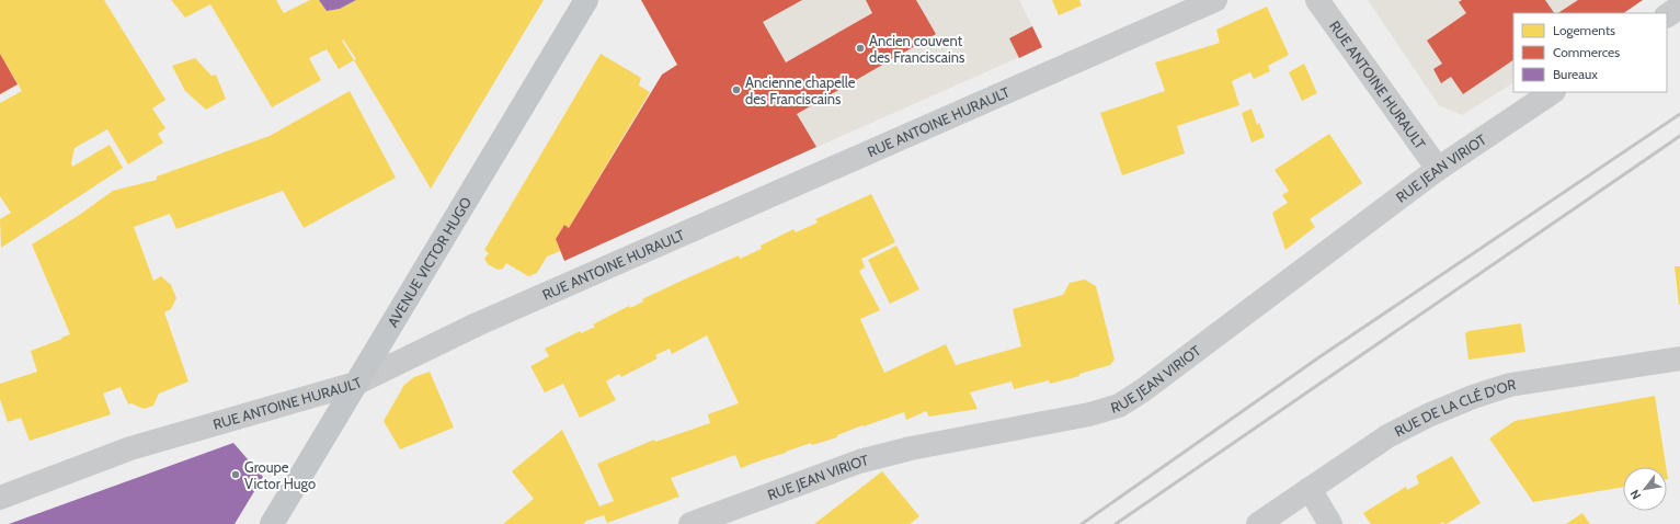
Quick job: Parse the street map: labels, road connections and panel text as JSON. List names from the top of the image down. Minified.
{"streets":{"main road":["AVENUE VICTOR HUGO"],"street":["RUE ANTOINE HURAULT","RUE JEAN VIRIOT","RUE DE LA CLÉ D'OR"]},"crossings":[["RUE ANTOINE HURAULT","RUE JEAN VIRIOT"],["RUE ANTOINE HURAULT","AVENUE VICTOR HUGO"]],"places":["Ancien couvent des Franciscains","Ancienne chapelle des Franciscains","Groupe Victor Hugo"],"legend":["Logements","Commerces","Bureaux"],"north":"bottom left"}
